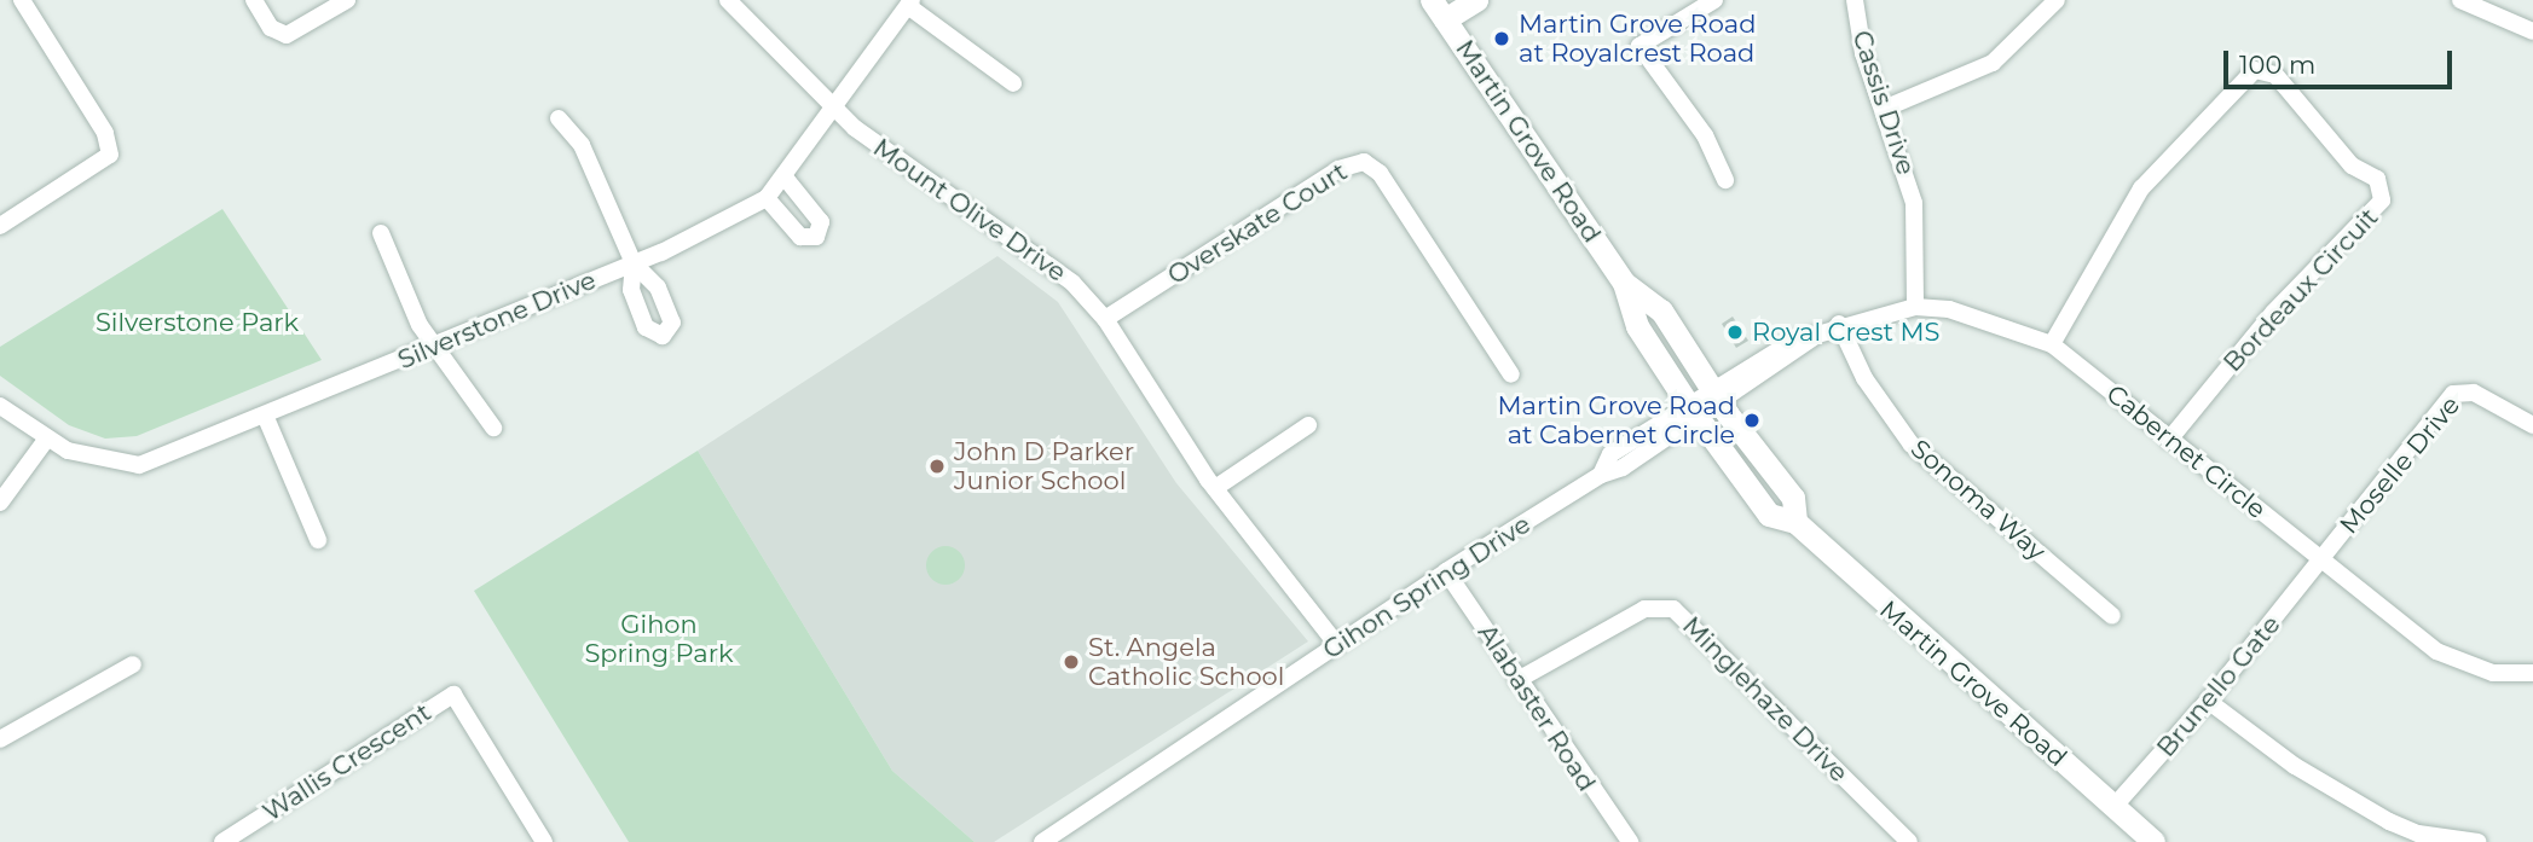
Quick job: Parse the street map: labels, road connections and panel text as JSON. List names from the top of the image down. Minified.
{"streets":{"main road":["Martin Grove Road"],"street":["Cassis Drive","Mount Olive Drive","Overskate Court","Bordeaux Circuit","Silverstone Drive","Cabernet Circle","Moselle Drive","Sonoma Way","Gihon Spring Drive","Brunello Gate","Minglehaze Drive","Alabaster Road","Wallis Crescent"]},"crossings":[["Cassis Drive","Cabernet Circle"],["Martin Grove Road","Cabernet Circle"],["Martin Grove Road","Gihon Spring Drive"],["Martin Grove Road","Brunello Gate"],["Mount Olive Drive","Overskate Court"],["Mount Olive Drive","Silverstone Drive"],["Mount Olive Drive","Gihon Spring Drive"],["Bordeaux Circuit","Cabernet Circle"],["Cabernet Circle","Moselle Drive"],["Cabernet Circle","Sonoma Way"],["Cabernet Circle","Gihon Spring Drive"],["Cabernet Circle","Brunello Gate"],["Moselle Drive","Brunello Gate"],["Gihon Spring Drive","Alabaster Road"],["Minglehaze Drive","Alabaster Road"]],"parks":["Silverstone Park","Gihon Spring Park"],"places":["Martin Grove Road at Royalcrest Road","Royal Crest MS","Martin Grove Road at Cabernet Circle","John D Parker Junior School","St. Angela Catholic School"],"scale_bar":"100 m"}
